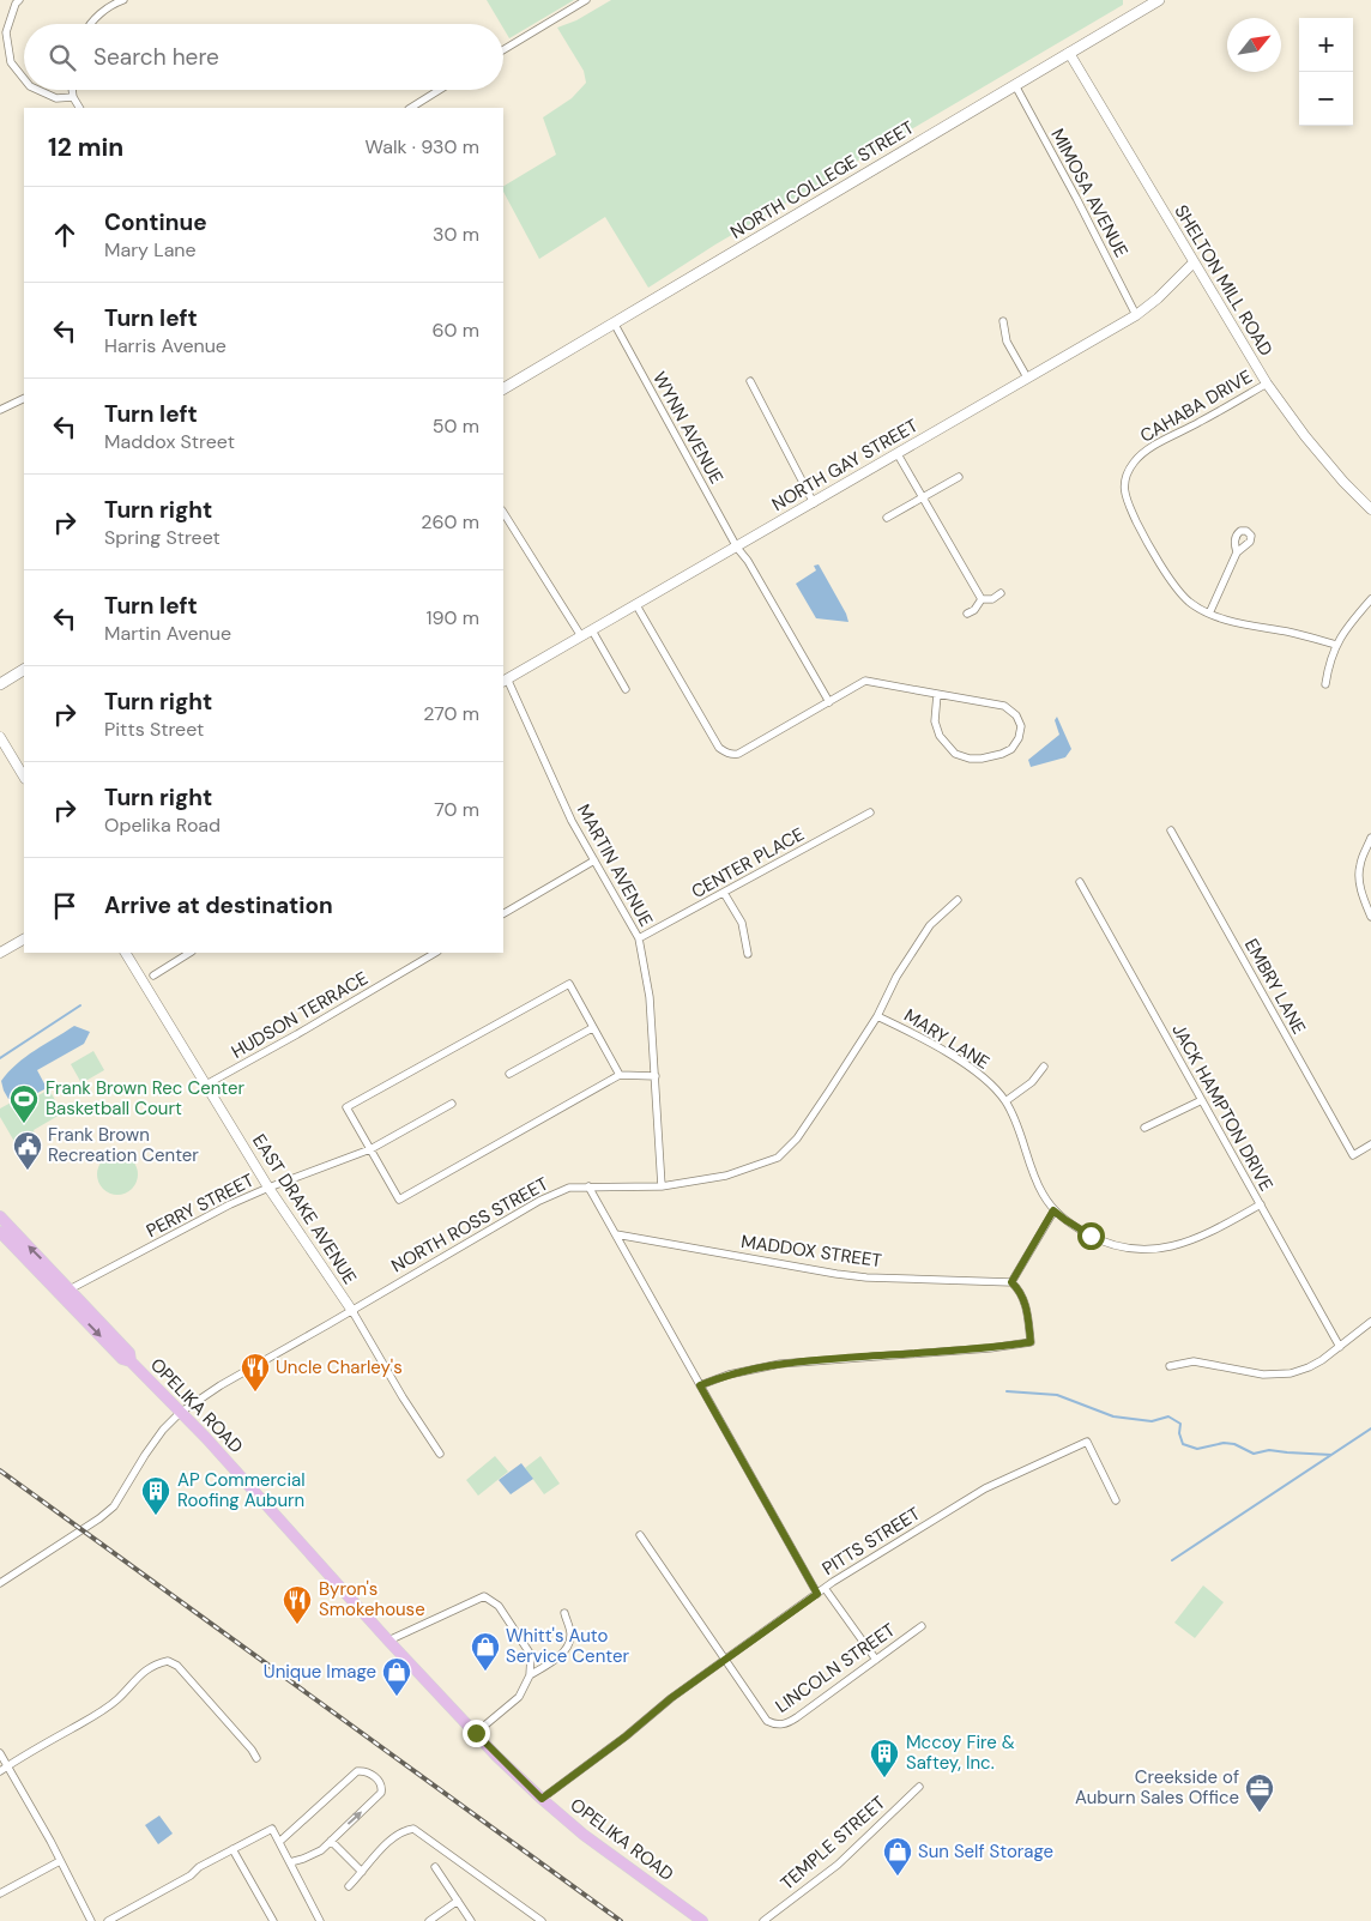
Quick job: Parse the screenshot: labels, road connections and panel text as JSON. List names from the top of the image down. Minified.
{"streets":{"main road":["NORTH COLLEGE STREET","OPELIKA ROAD"],"street":["MIMOSA AVENUE","SHELTON MILL ROAD","CAHABA DRIVE","WYNN AVENUE","NORTH GAY STREET","CENTER PLACE","MARTIN AVENUE","EMBRY LANE","HUDSON TERRACE","MARY LANE","JACK HAMPTON DRIVE","PERRY STREET","EAST DRAKE AVENUE","NORTH ROSS STREET","MADDOX STREET","PITTS STREET","LINCOLN STREET","TEMPLE STREET"]},"crossings":[["NORTH COLLEGE STREET","MIMOSA AVENUE"],["NORTH COLLEGE STREET","SHELTON MILL ROAD"],["NORTH COLLEGE STREET","WYNN AVENUE"],["MIMOSA AVENUE","NORTH GAY STREET"],["SHELTON MILL ROAD","CAHABA DRIVE"],["SHELTON MILL ROAD","NORTH GAY STREET"],["WYNN AVENUE","NORTH GAY STREET"],["NORTH GAY STREET","MARTIN AVENUE"],["CENTER PLACE","MARTIN AVENUE"],["MARTIN AVENUE","NORTH ROSS STREET"],["HUDSON TERRACE","EAST DRAKE AVENUE"],["MARY LANE","JACK HAMPTON DRIVE"],["MARY LANE","NORTH ROSS STREET"],["PERRY STREET","EAST DRAKE AVENUE"],["PERRY STREET","OPELIKA ROAD"],["EAST DRAKE AVENUE","NORTH ROSS STREET"],["NORTH ROSS STREET","OPELIKA ROAD"],["OPELIKA ROAD","PITTS STREET"],["PITTS STREET","LINCOLN STREET"]],"places":{"sports":["Frank Brown Rec Center Basketball Court"],"public building":["Frank Brown Recreation Center"],"restaurant":["Uncle Charley's","Byron's Smokehouse"],"building":["AP Commercial Roofing Auburn","Mccoy Fire & Saftey, Inc."],"shop":["Whitt's Auto Service Center","Unique Image","Sun Self Storage"],"office":["Creekside of Auburn Sales Office"]},"north":"top right","page":{"map_buttons":["+","−"],"search":"Search here","heading":["12 min","Walk · 930 m"],"list":[["Continue","Mary Lane","30 m"],["Turn left","Harris Avenue","60 m"],["Turn left","Maddox Street","50 m"],["Turn right","Spring Street","260 m"],["Turn left","Martin Avenue","190 m"],["Turn right","Pitts Street","270 m"],["Turn right","Opelika Road","70 m"],"Arrive at destination"]}}
